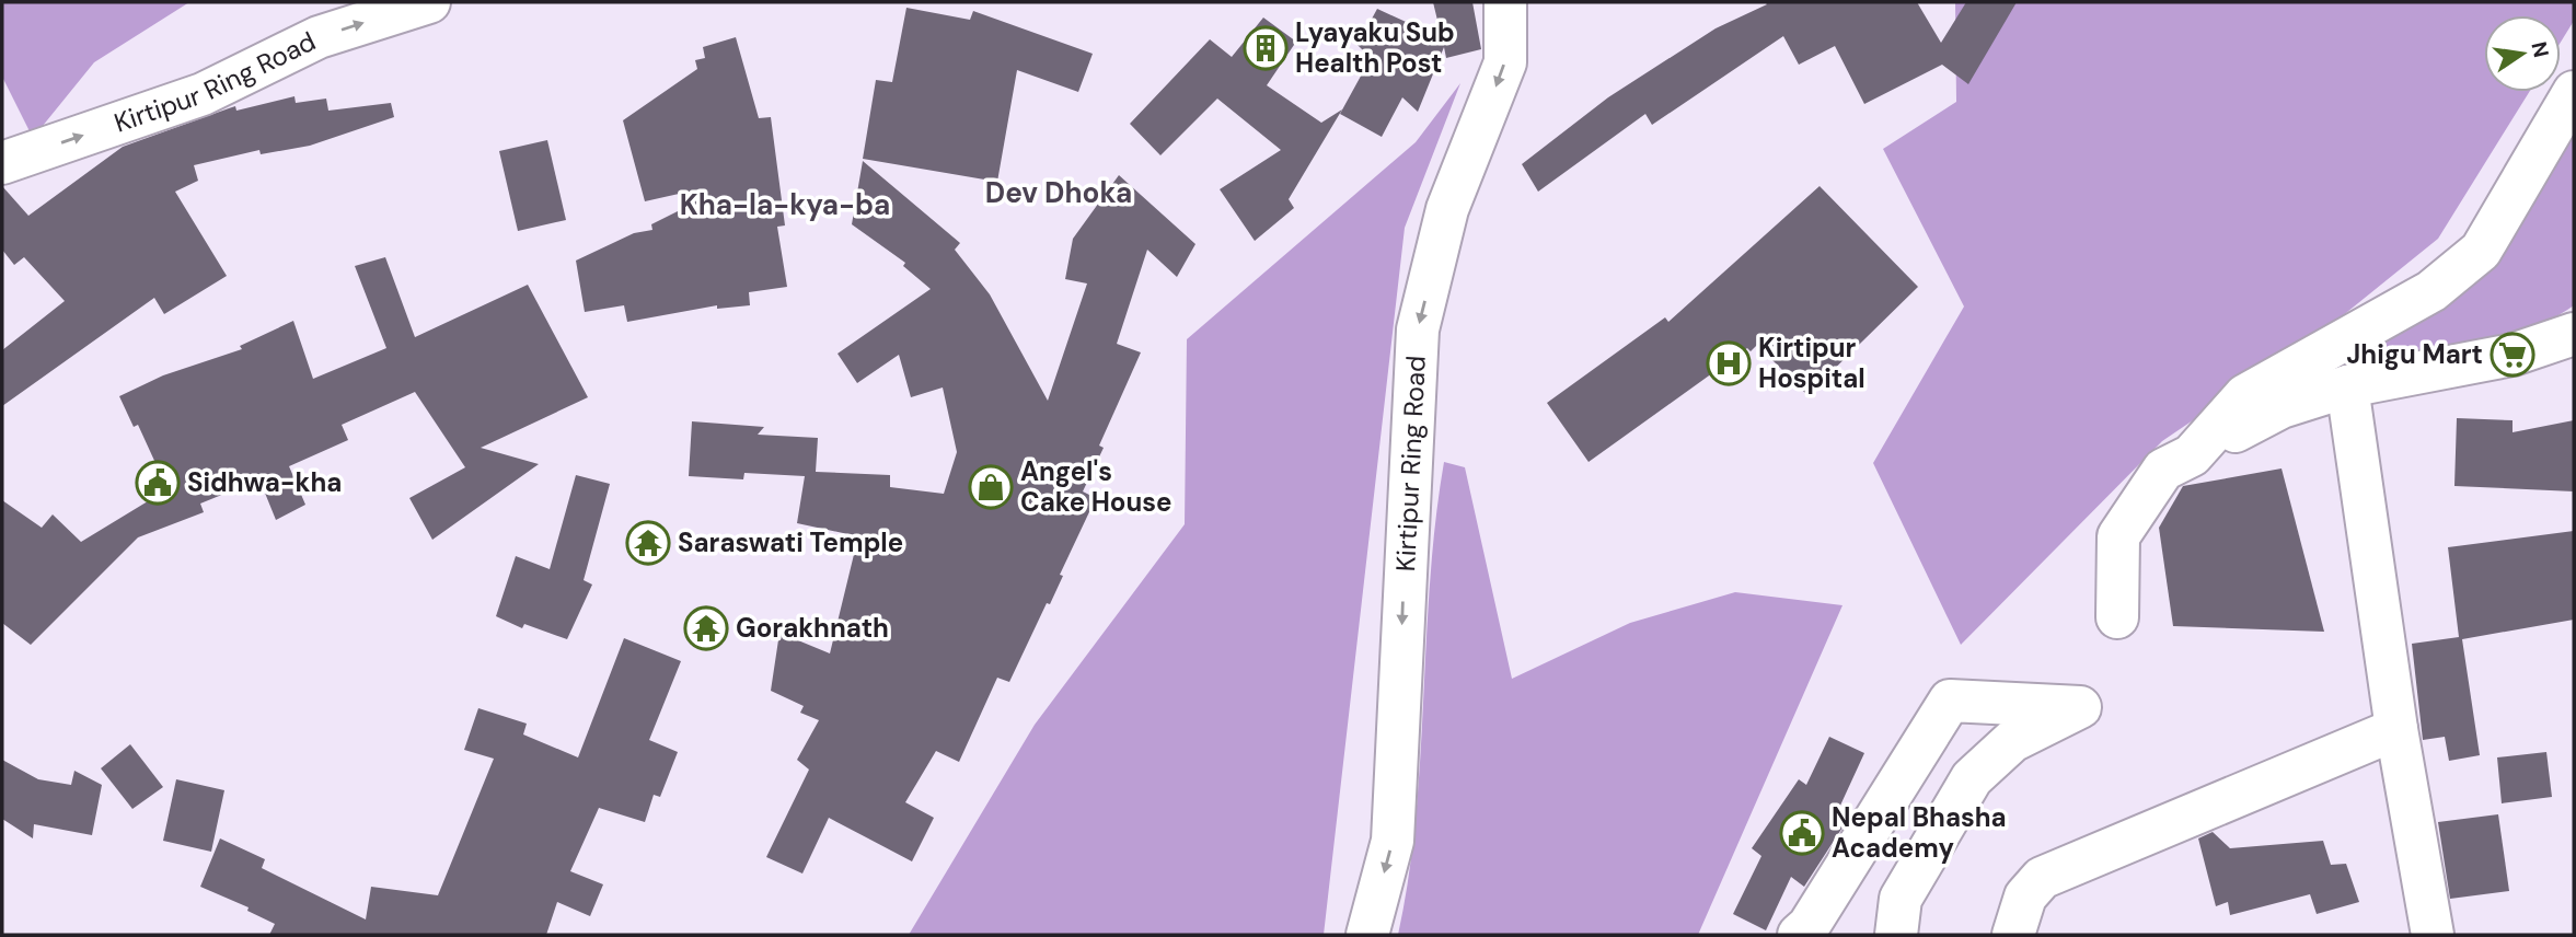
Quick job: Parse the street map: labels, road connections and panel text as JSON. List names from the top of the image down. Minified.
{"streets":{"street":["Kirtipur Ring Road"]},"districts":["Dev Dhoka","Kha-la-kya-ba"],"places":{"building":["Lyayaku Sub Health Post"],"supermarket":["Jhigu Mart"],"hospital":["Kirtipur Hospital"],"public building":["Sidhwa-kha","Nepal Bhasha Academy"],"shop":["Angel's Cake House"],"temple":["Saraswati Temple","Gorakhnath"]},"north":"right"}
